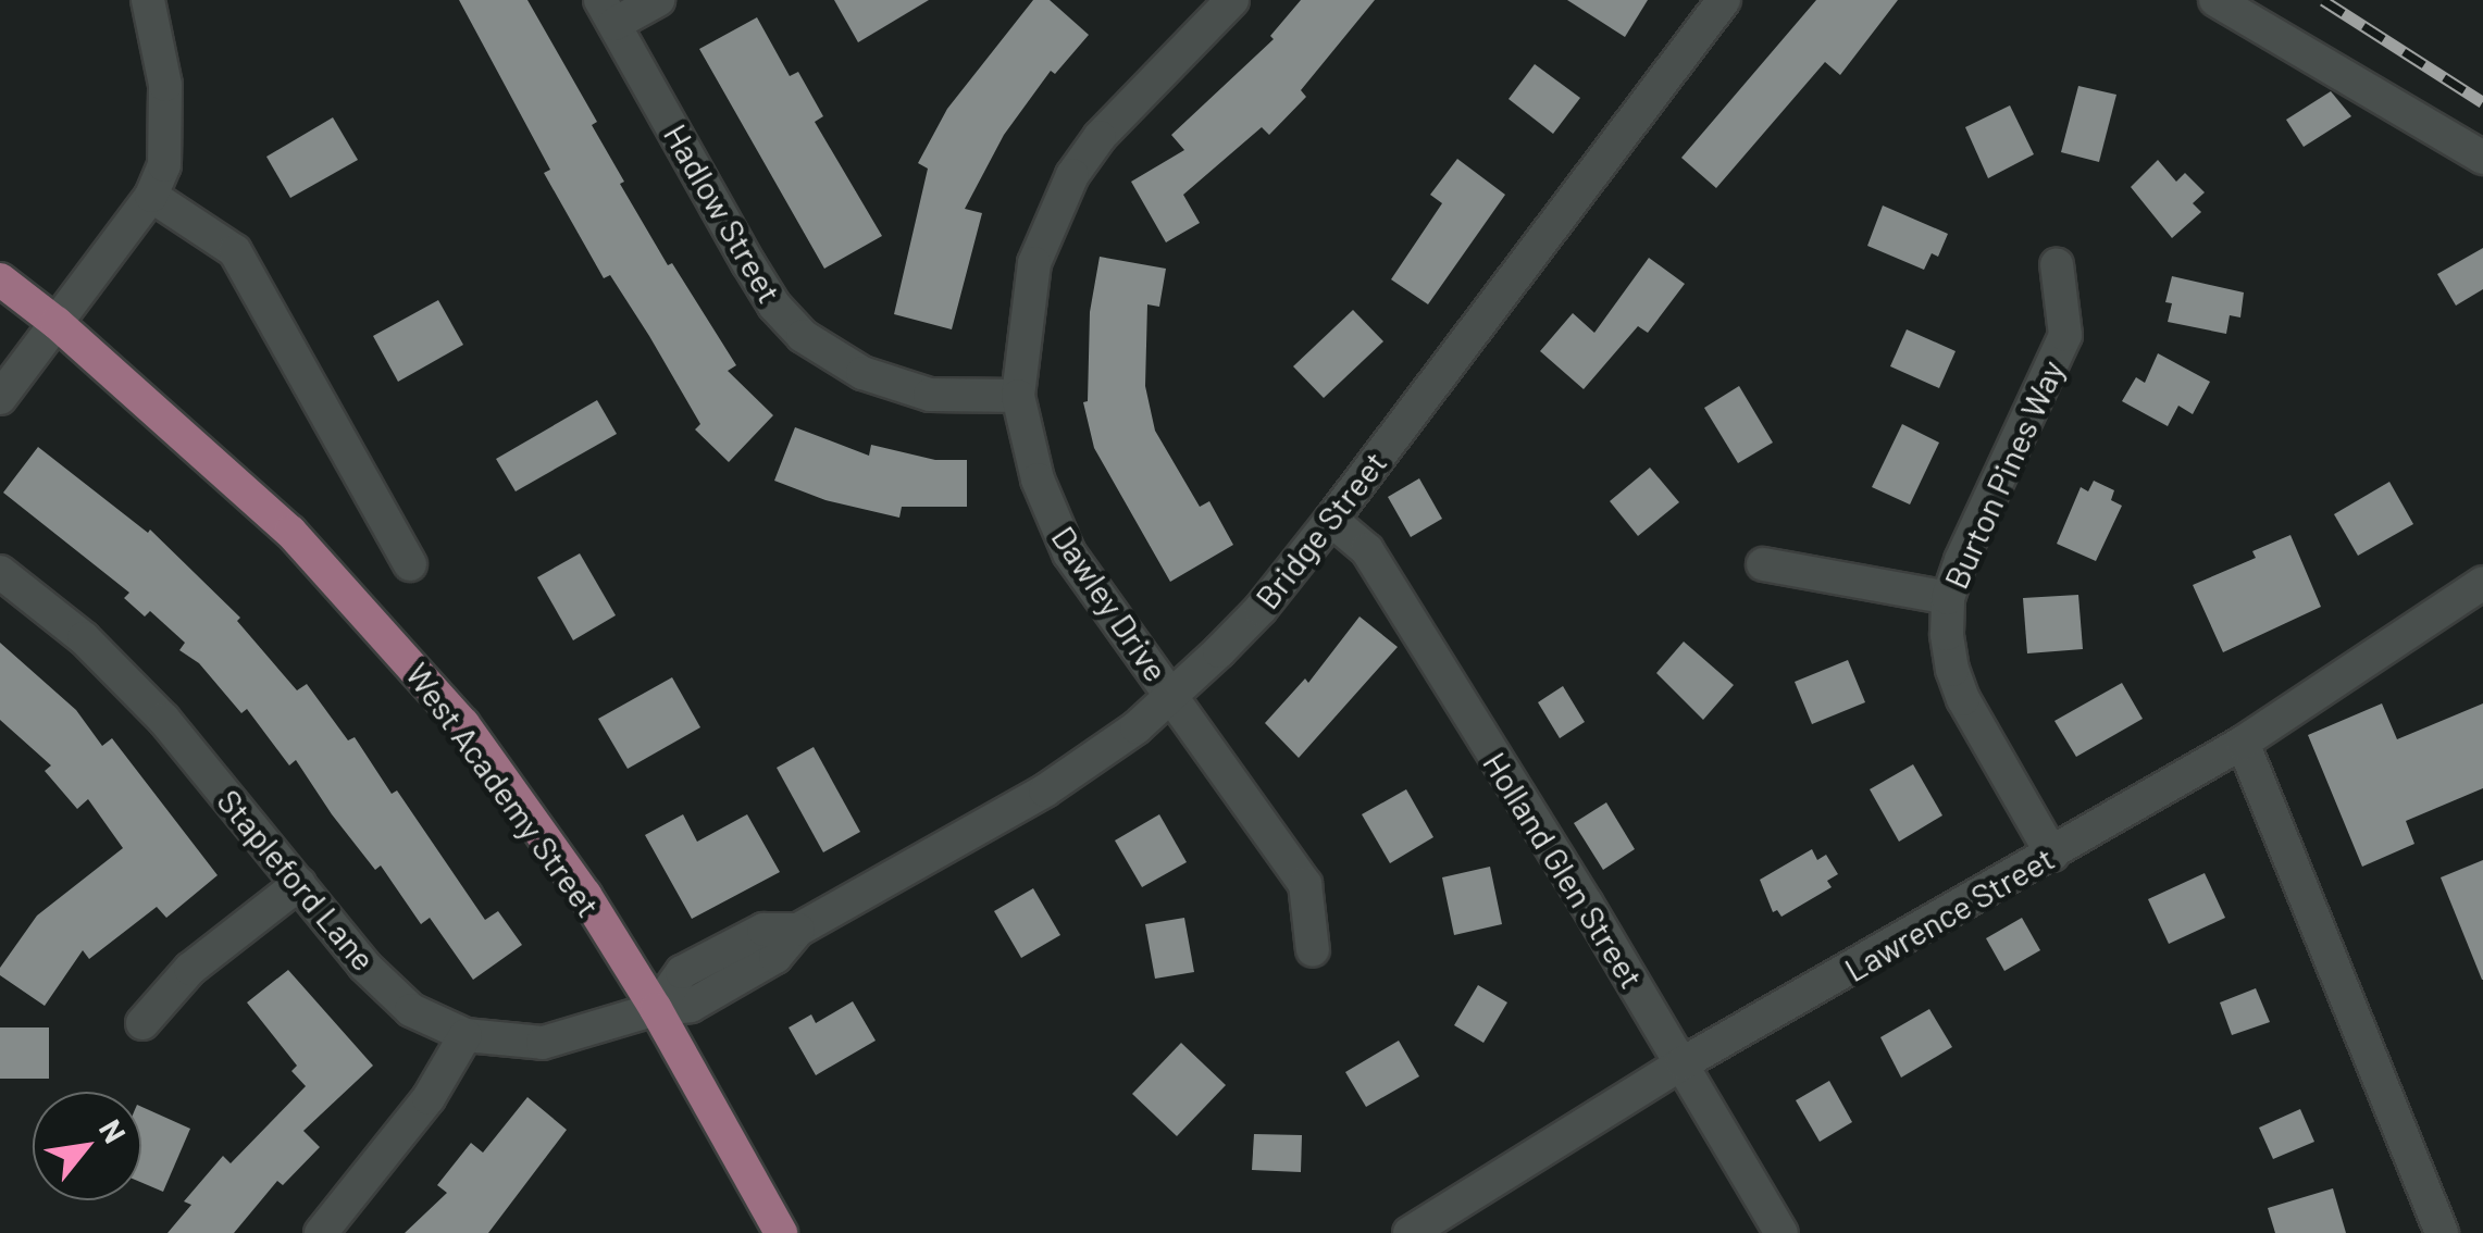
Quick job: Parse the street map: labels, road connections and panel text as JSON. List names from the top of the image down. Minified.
{"streets":{"main road":["West Academy Street"],"street":["Hadlow Street","Burton Pines Way","Bridge Street","Dawley Drive","Holland Glen Street","Stapleford Lane","Lawrence Street"]},"crossings":[["Hadlow Street","Dawley Drive"],["Burton Pines Way","Lawrence Street"],["Bridge Street","Dawley Drive"],["Bridge Street","West Academy Street"],["Bridge Street","Holland Glen Street"],["Bridge Street","Stapleford Lane"],["West Academy Street","Stapleford Lane"],["Holland Glen Street","Lawrence Street"]],"north":"top right"}
